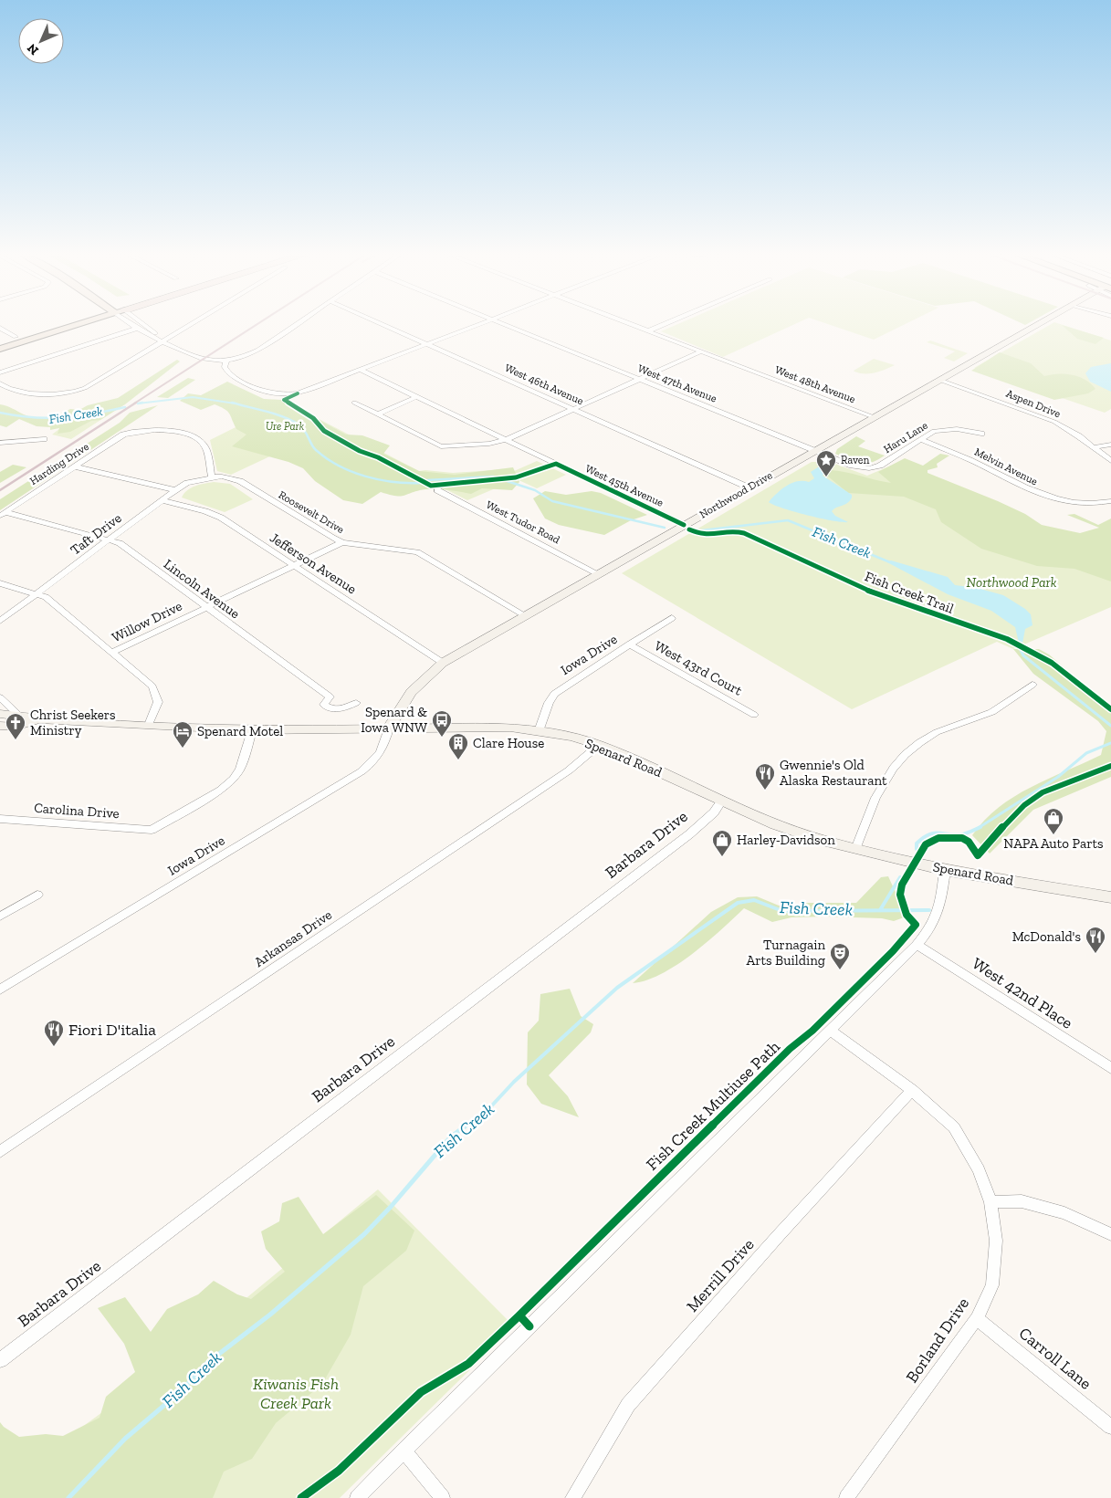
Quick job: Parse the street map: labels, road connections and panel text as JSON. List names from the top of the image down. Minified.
{"streets":{"street":["West 47th Avenue","West 46th Avenue","West 48th Avenue","Aspen Drive","Haru Lane","Harding Drive","Melvin Avenue","West 45th Avenue","Northwood Drive","Roosevelt Drive","West Tudor Road","Taft Drive","Jefferson Avenue","Lincoln Avenue","Willow Drive","Iowa Drive","West 43rd Court","Spenard Road","Carolina Drive","Barbara Drive","Arkansas Drive","West 42nd Place","Merrill Drive","Borland Drive","Carroll Lane"],"cycle path":["Fish Creek Trail","Fish Creek Multiuse Path"]},"crossings":[["West 47th Avenue","Haru Lane"],["West 47th Avenue","Northwood Drive"],["West 46th Avenue","Northwood Drive"],["West 48th Avenue","Northwood Drive"],["Aspen Drive","Northwood Drive"],["Haru Lane","Melvin Avenue"],["Harding Drive","Roosevelt Drive"],["Harding Drive","Taft Drive"],["Harding Drive","Lincoln Avenue"],["West 45th Avenue","Northwood Drive"],["Northwood Drive","Roosevelt Drive"],["Northwood Drive","West Tudor Road"],["Northwood Drive","Jefferson Avenue"],["Northwood Drive","Iowa Drive"],["Northwood Drive","Spenard Road"],["Roosevelt Drive","Taft Drive"],["Roosevelt Drive","Willow Drive"],["Taft Drive","Jefferson Avenue"],["Taft Drive","Lincoln Avenue"],["Jefferson Avenue","Willow Drive"],["Lincoln Avenue","Willow Drive"],["Iowa Drive","West 43rd Court"],["Iowa Drive","Spenard Road"],["Spenard Road","Carolina Drive"],["Spenard Road","Barbara Drive"],["Spenard Road","Arkansas Drive"],["Merrill Drive","Borland Drive"],["Borland Drive","Carroll Lane"]],"water":["Fish Creek"],"parks":["Ure Park","Northwood Park","Kiwanis Fish Creek Park"],"places":{"place":["Raven"],"bus stop":["Spenard & Iowa WNW"],"church":["Christ Seekers Ministry"],"hotel":["Spenard Motel"],"building":["Clare House"],"restaurant":["Gwennie's Old Alaska Restaurant","McDonald's","Fiori D'italia"],"shop":["NAPA Auto Parts","Harley-Davidson"],"theatre":["Turnagain Arts Building"]},"north":"bottom left"}
